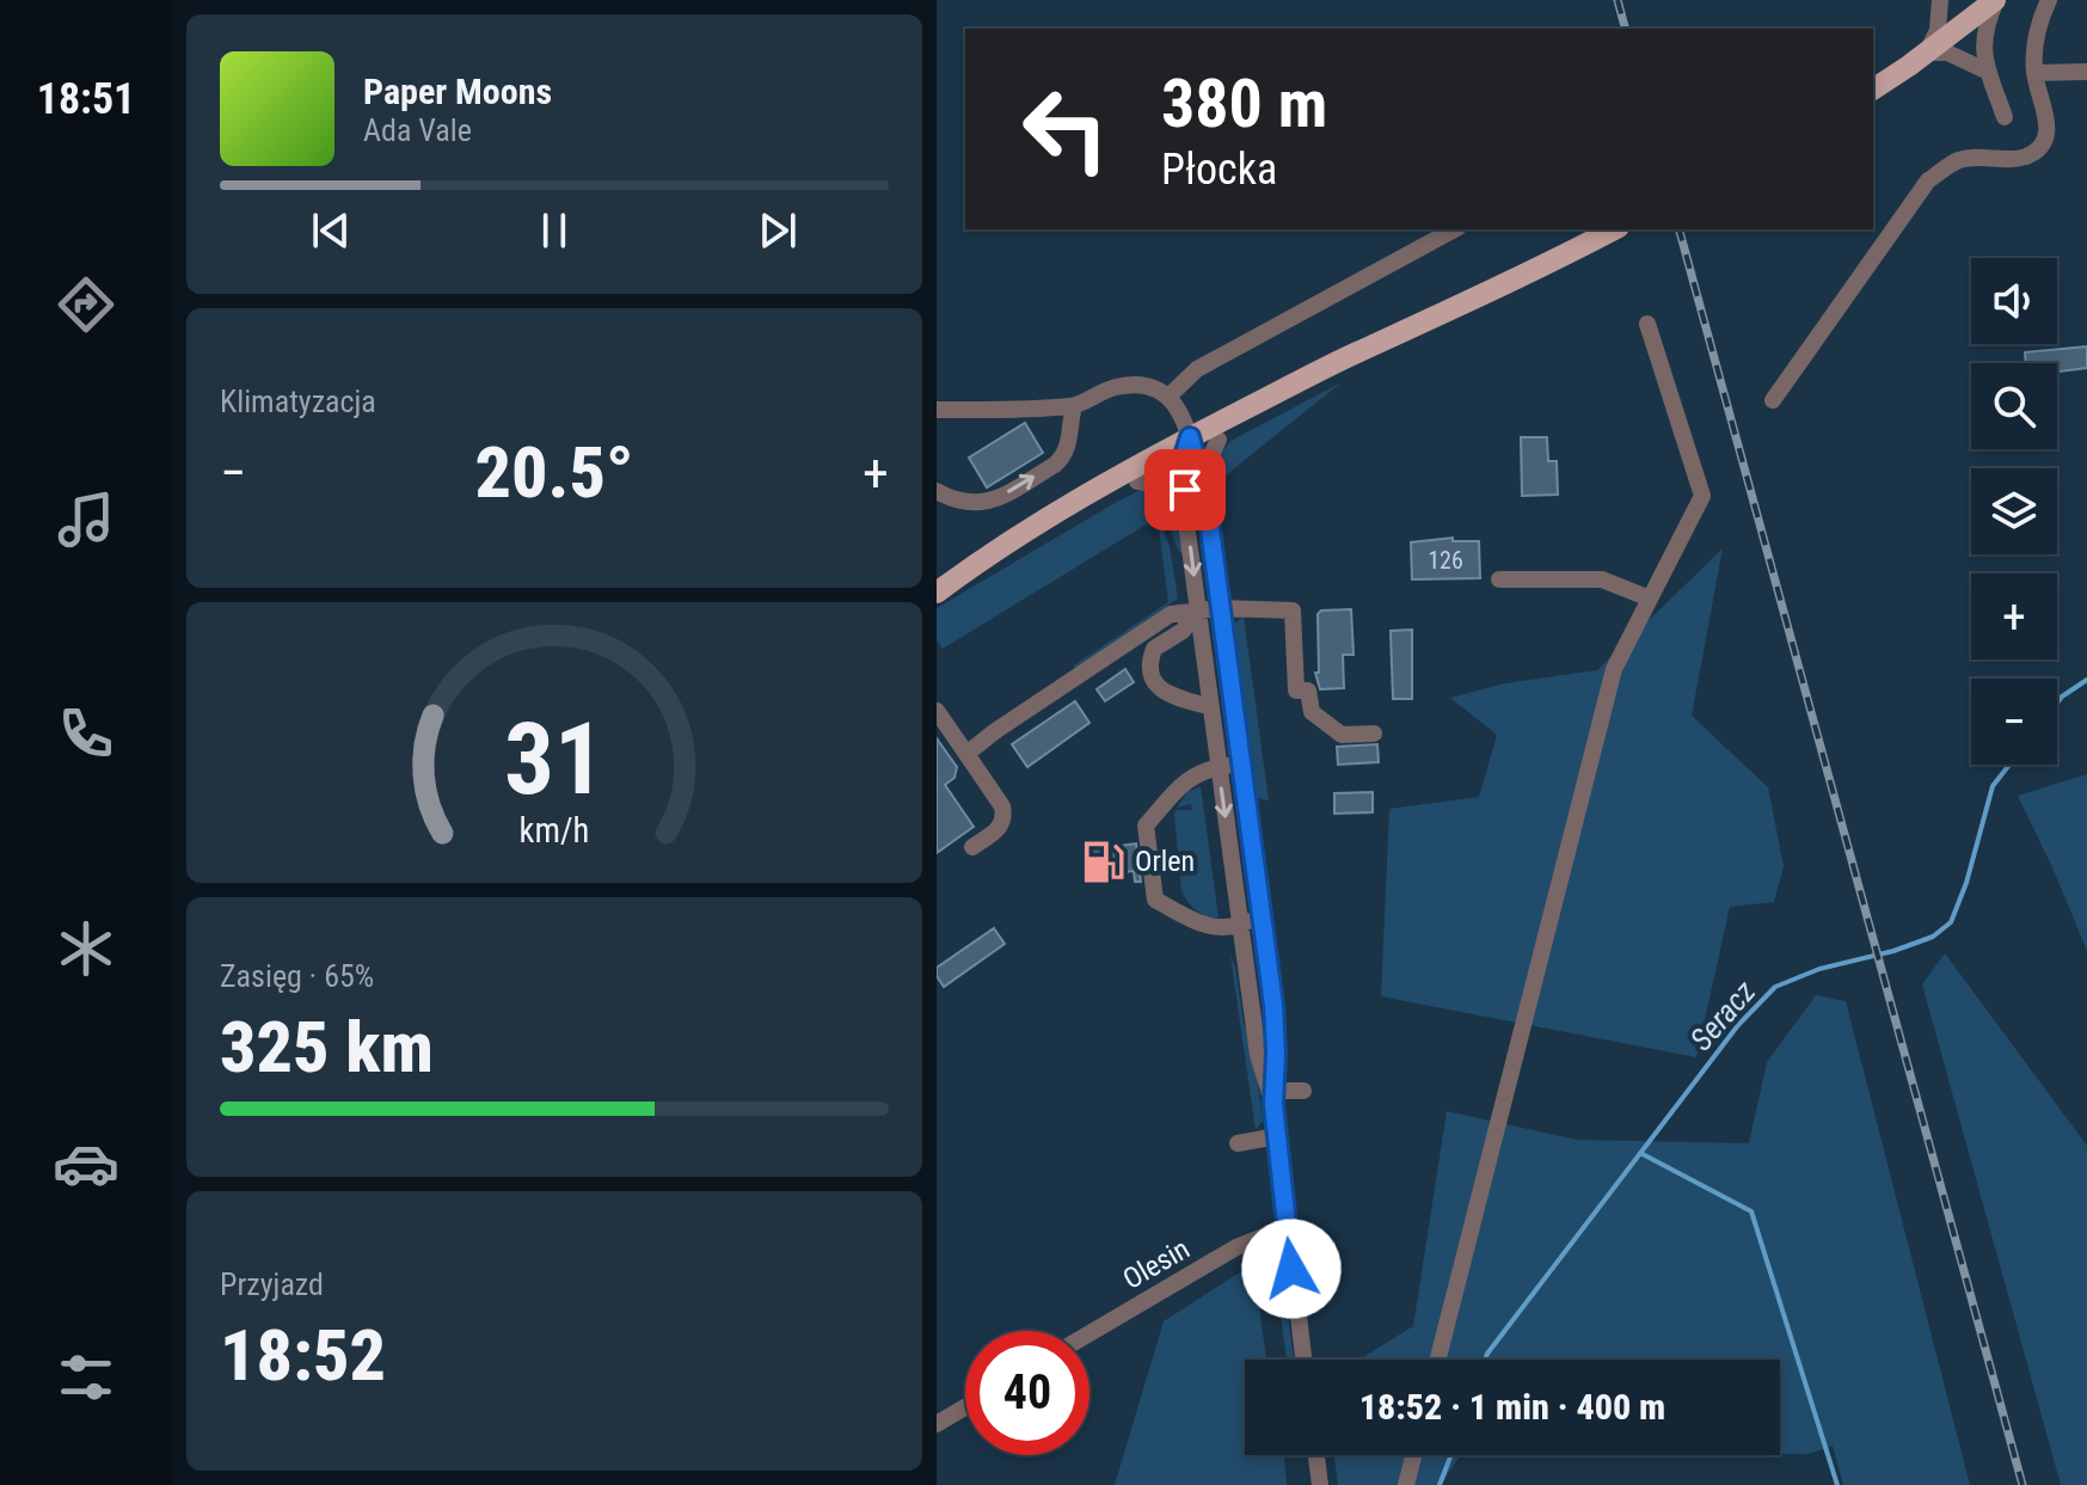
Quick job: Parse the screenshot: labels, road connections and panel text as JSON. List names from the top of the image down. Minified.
{"streets":{"street":["Olesin"]},"water":["Seracz"],"places":{"fuel station":["Orlen"]},"house_numbers":["126"],"page":{"tabs":"18:51","turn":["380 m","Płocka"],"song":["Paper Moons","Ada Vale"],"map_buttons":["+","−"],"tile":["Klimatyzacja",["Zasięg · 65%","325 km"],["Przyjazd","18:52"]],"heat":["−","20.5°","+"],"limit":"40","trip":"18:52 · 1 min · 400 m","gauge":["31","km/h"]}}
